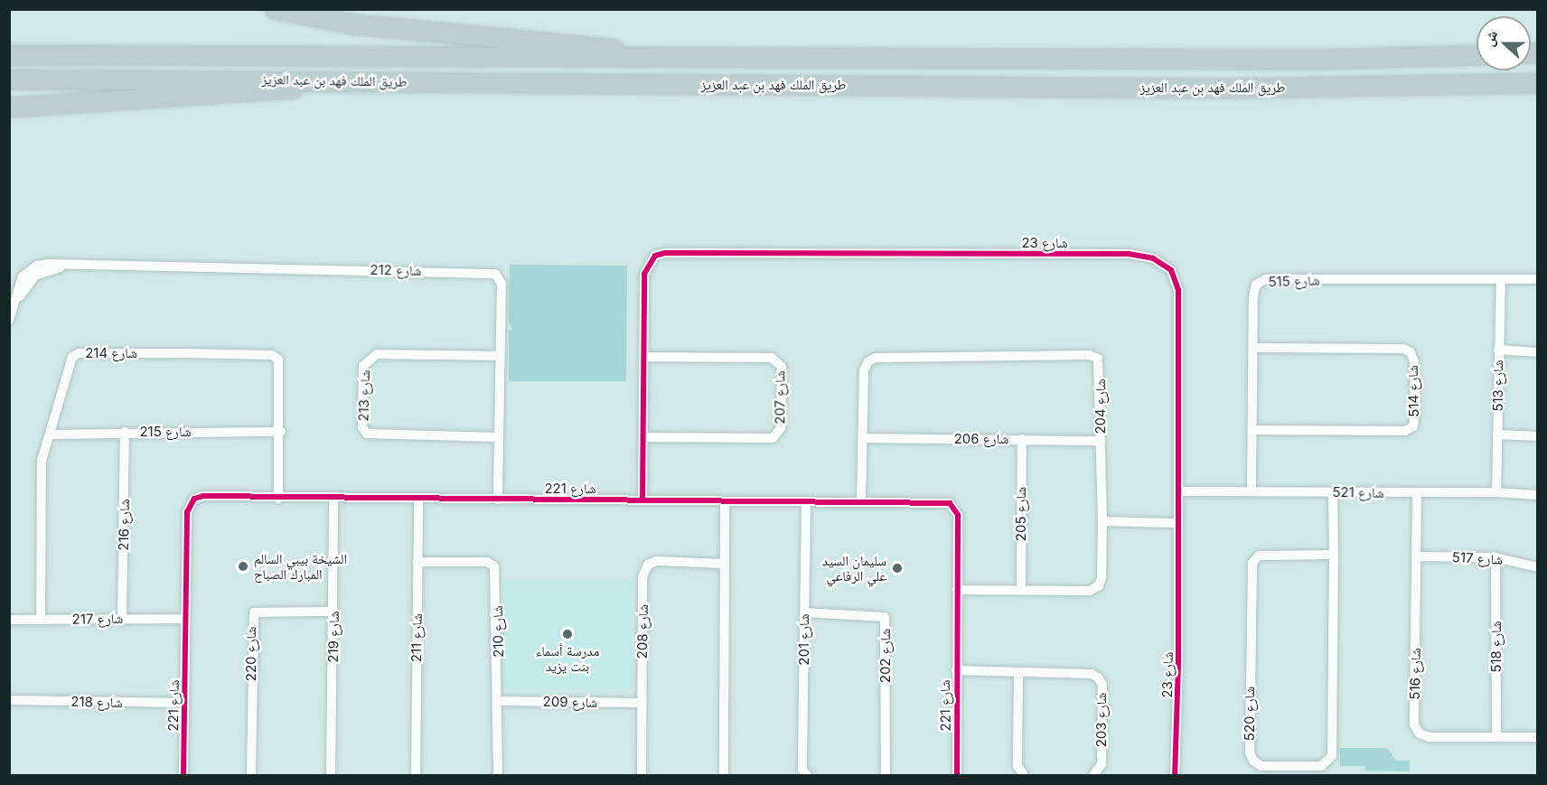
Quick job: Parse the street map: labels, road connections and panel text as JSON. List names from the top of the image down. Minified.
{"streets":{"highway":["طريق الملك فهد بن عبد العزيز"],"street":["شارع 23","شارع 212","شارع 515","شارع 214","شارع 513","شارع 514","شارع 213","شارع 207","شارع 204","شارع 215","شارع 206","شارع 221","شارع 521","شارع 205","شارع 216","شارع 517","شارع 217","شارع 210","شارع 208","شارع 219","شارع 211","شارع 201","شارع 518","شارع 220","شارع 202","شارع 516","شارع 218","شارع 209","شارع 520","شارع 203"]},"crossings":[["شارع 23","شارع 207"],["شارع 23","شارع 221"],["شارع 23","شارع 521"],["شارع 212","شارع 213"],["شارع 212","شارع 221"],["شارع 515","شارع 513"],["شارع 515","شارع 514"],["شارع 515","شارع 521"],["شارع 214","شارع 215"],["شارع 214","شارع 221"],["شارع 214","شارع 217"],["شارع 513","شارع 521"],["شارع 204","شارع 206"],["شارع 204","شارع 221"],["شارع 204","شارع 205"],["شارع 215","شارع 216"],["شارع 206","شارع 205"],["شارع 221","شارع 217"],["شارع 221","شارع 219"],["شارع 221","شارع 211"],["شارع 221","شارع 201"],["شارع 221","شارع 218"],["شارع 221","شارع 203"],["شارع 521","شارع 516"],["شارع 521","شارع 520"],["شارع 216","شارع 217"],["شارع 517","شارع 518"],["شارع 517","شارع 516"],["شارع 210","شارع 211"],["شارع 210","شارع 209"],["شارع 208","شارع 209"],["شارع 219","شارع 220"],["شارع 201","شارع 202"],["شارع 518","شارع 516"]],"places":["الشيخة بيبي السالم المبارك الصباح","سليمان السيد علي الرفاعي","مدرسة أسماء بنت يزيد"],"north":"left"}
